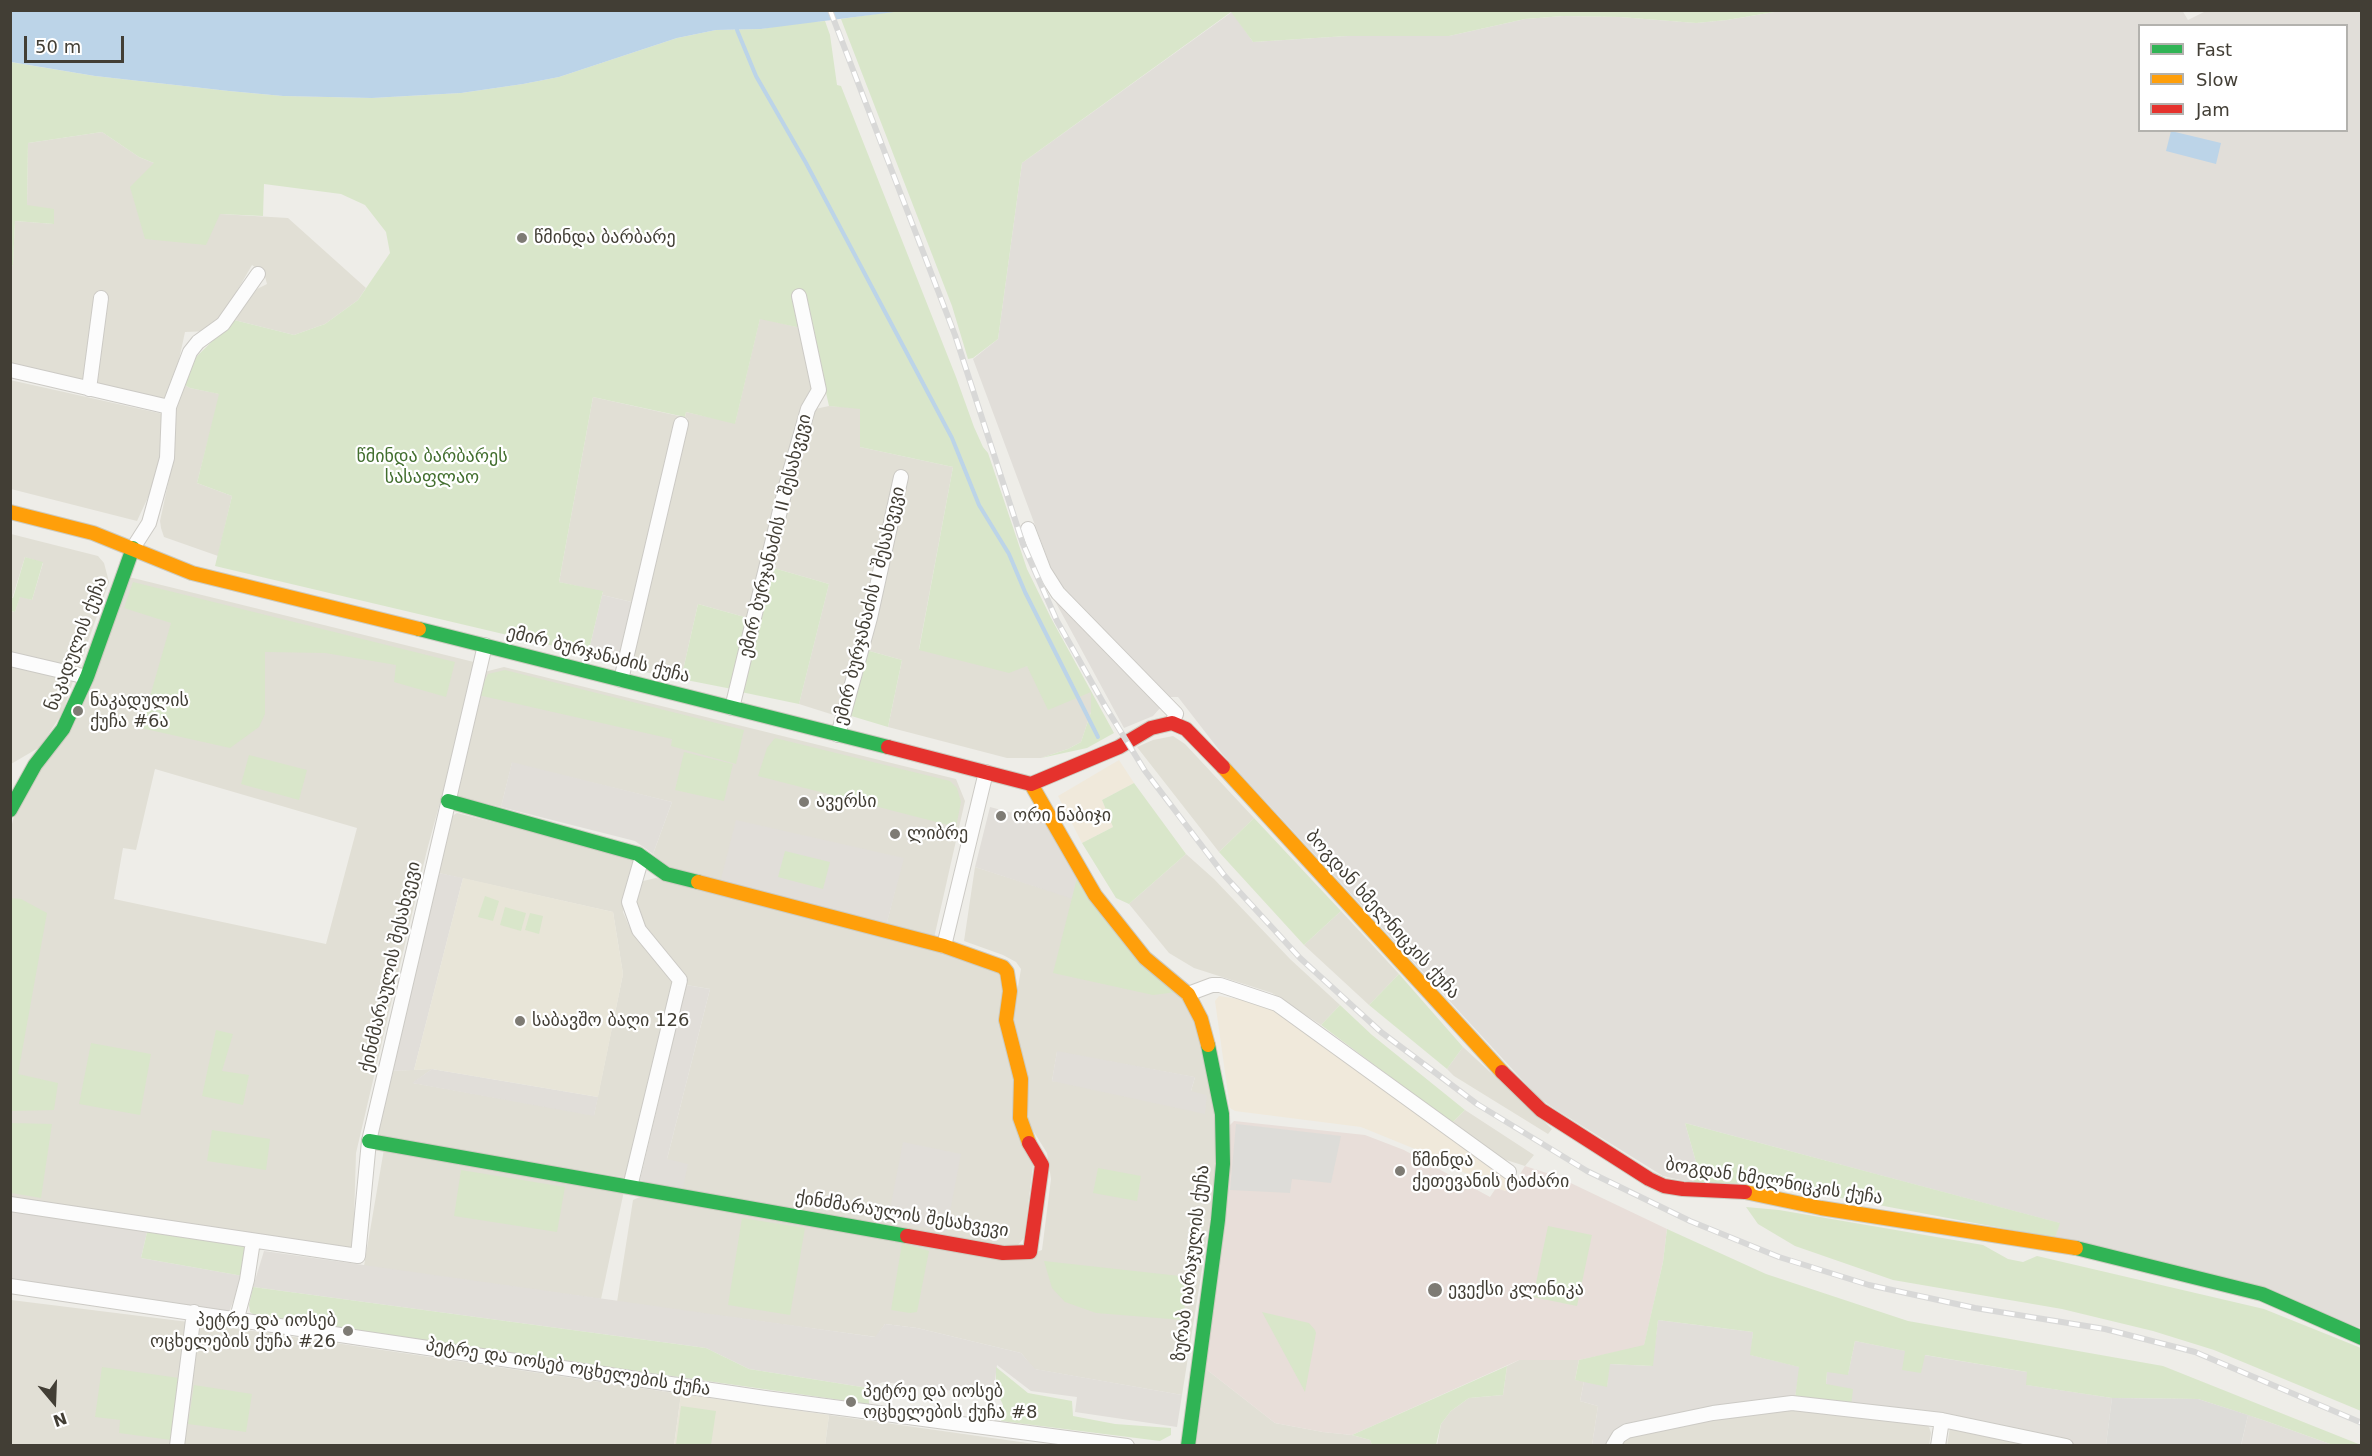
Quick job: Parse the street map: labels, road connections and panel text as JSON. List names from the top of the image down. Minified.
{"streets":{"street":["ემირ ბურჯანაძის II შესახვევი","ემირ ბურჯანაძის I შესახვევი","ნაკადულის ქუჩა","ემირ ბურჯანაძის ქუჩა","ბოგდან ხმელნიცკის ქუჩა","ქინძმარაულის შესახვევი","ზურაბ იარაჯულის ქუჩა","პეტრე და იოსებ ოცხელების ქუჩა"]},"crossings":[["ემირ ბურჯანაძის II შესახვევი","ემირ ბურჯანაძის ქუჩა"],["ემირ ბურჯანაძის I შესახვევი","ემირ ბურჯანაძის ქუჩა"],["ნაკადულის ქუჩა","ემირ ბურჯანაძის ქუჩა"],["ემირ ბურჯანაძის ქუჩა","ქინძმარაულის შესახვევი"],["ემირ ბურჯანაძის ქუჩა","ზურაბ იარაჯულის ქუჩა"]],"parks":["წმინდა ბარბარეს სასაფლაო"],"places":["წმინდა ბარბარე","ნაკადულის ქუჩა #6ა","ავერსი","ორი ნაბიჯი","ლიბრე","საბავშო ბაღი 126","წმინდა ქეთევანის ტაძარი","ევექსი კლინიკა","პეტრე და იოსებ ოცხელების ქუჩა #26","პეტრე და იოსებ ოცხელების ქუჩა #8"],"legend":["Fast","Slow","Jam"],"scale_bar":"50 m","north":"bottom"}
